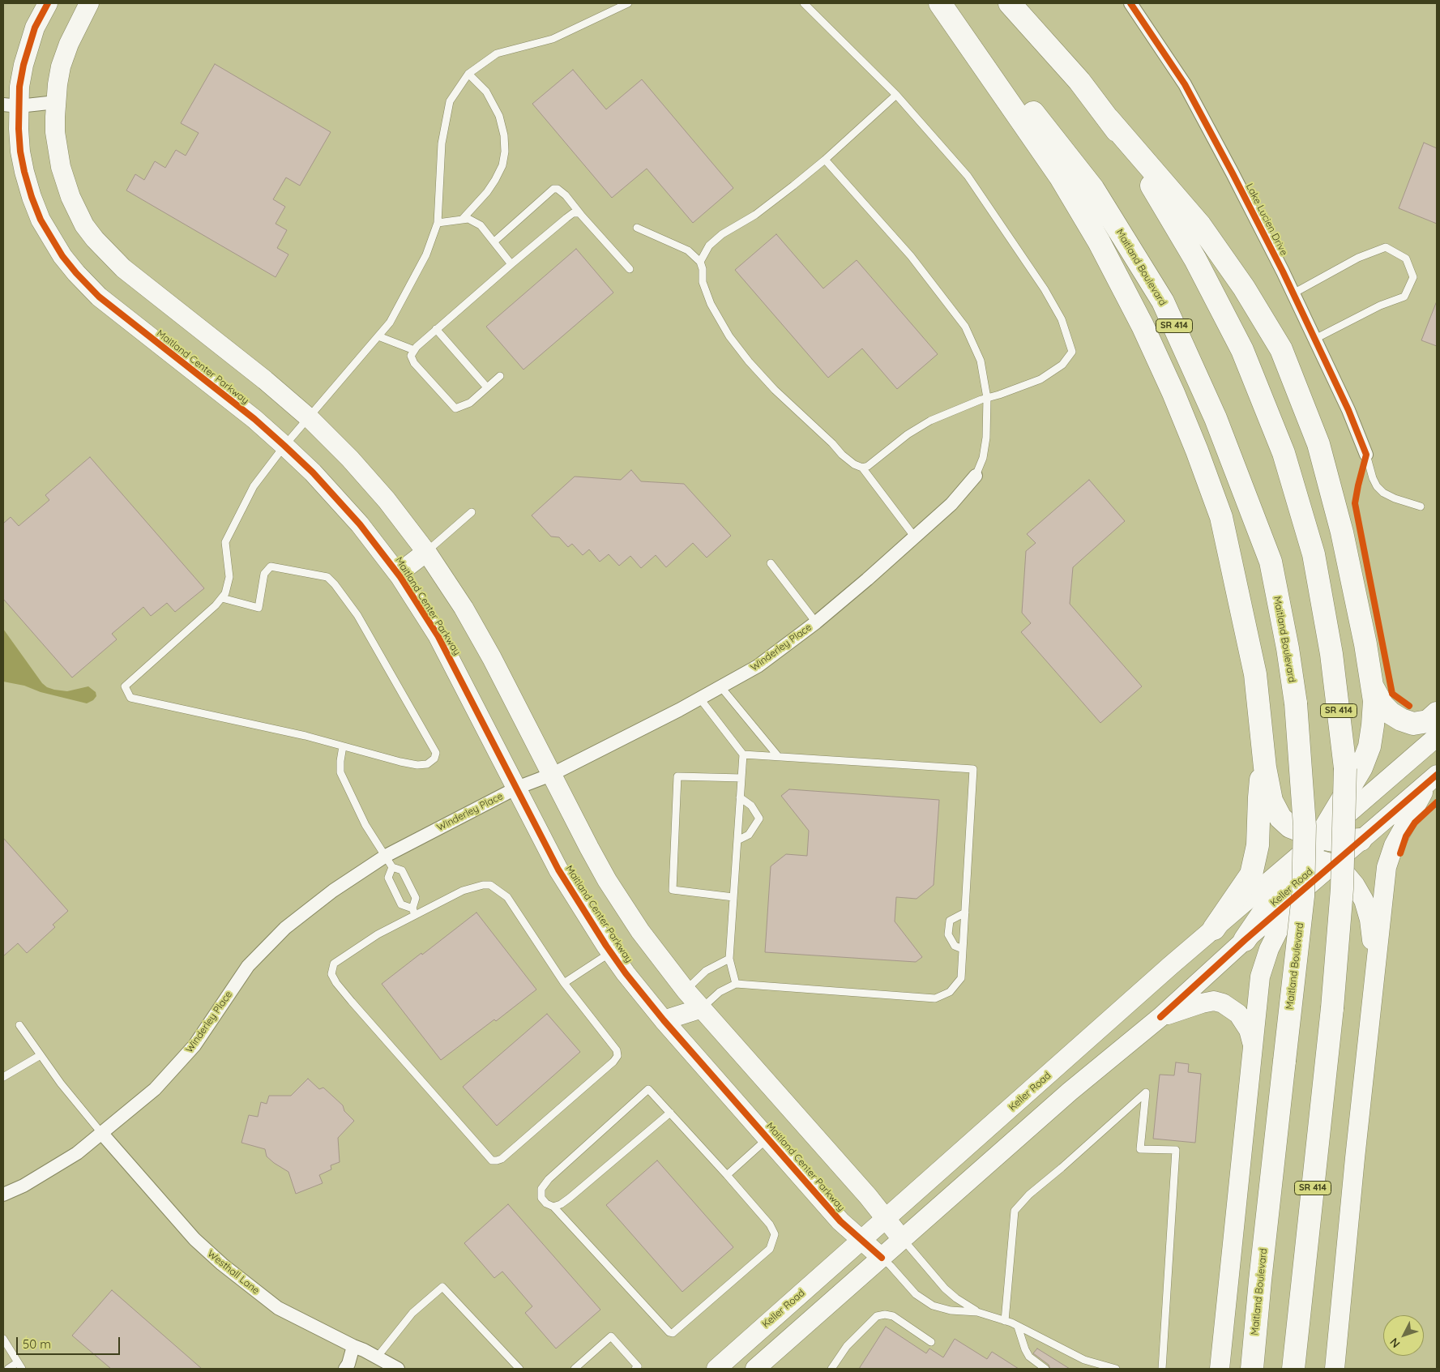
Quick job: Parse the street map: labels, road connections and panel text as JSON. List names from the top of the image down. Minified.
{"streets":{"highway":["Maitland Boulevard","SR 414"],"street":["Lake Lucien Drive","Maitland Center Parkway","Winderley Place","Keller Road","Westhall Lane"]},"crossings":[["Maitland Center Parkway","Winderley Place"],["Maitland Center Parkway","Keller Road"],["Winderley Place","Westhall Lane"]],"scale_bar":"50 m","north":"bottom left"}
